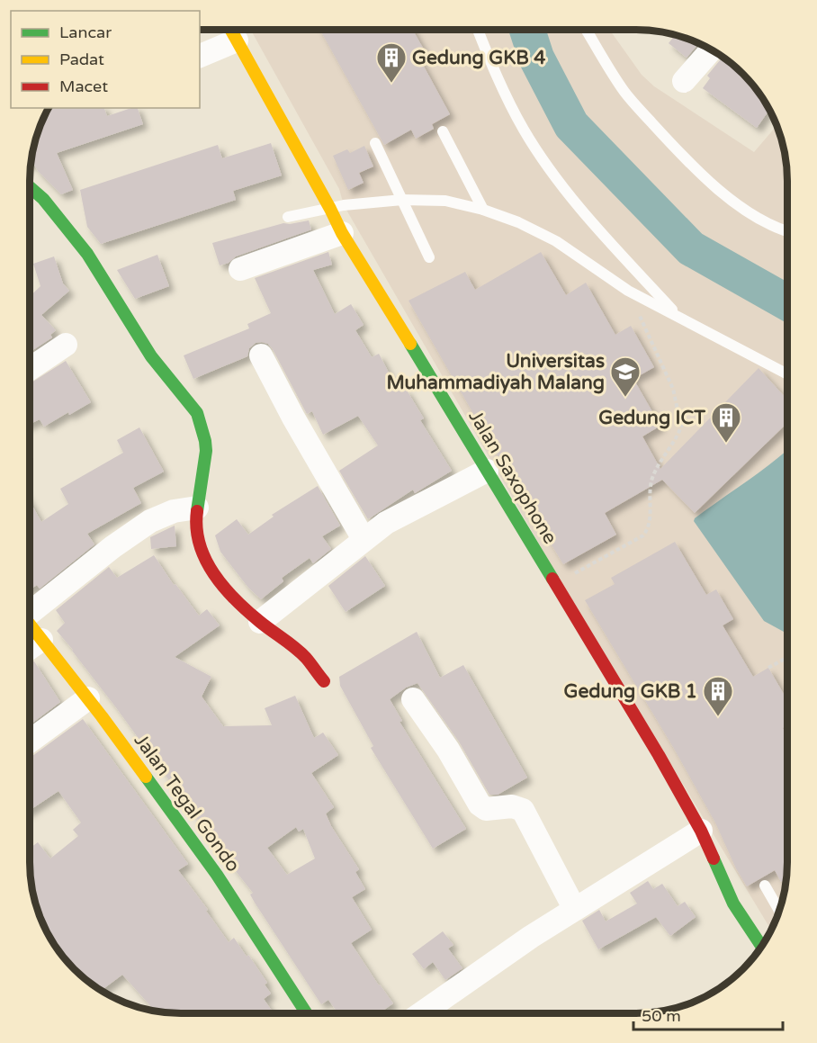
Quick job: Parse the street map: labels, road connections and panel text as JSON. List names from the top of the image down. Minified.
{"streets":{"street":["Jalan Saxophone","Jalan Tegal Gondo"]},"places":{"building":["Gedung GKB 4","Gedung ICT","Gedung GKB 1"],"school or university":["Universitas Muhammadiyah Malang"]},"legend":["Lancar","Padat","Macet"],"scale_bar":"50 m"}
